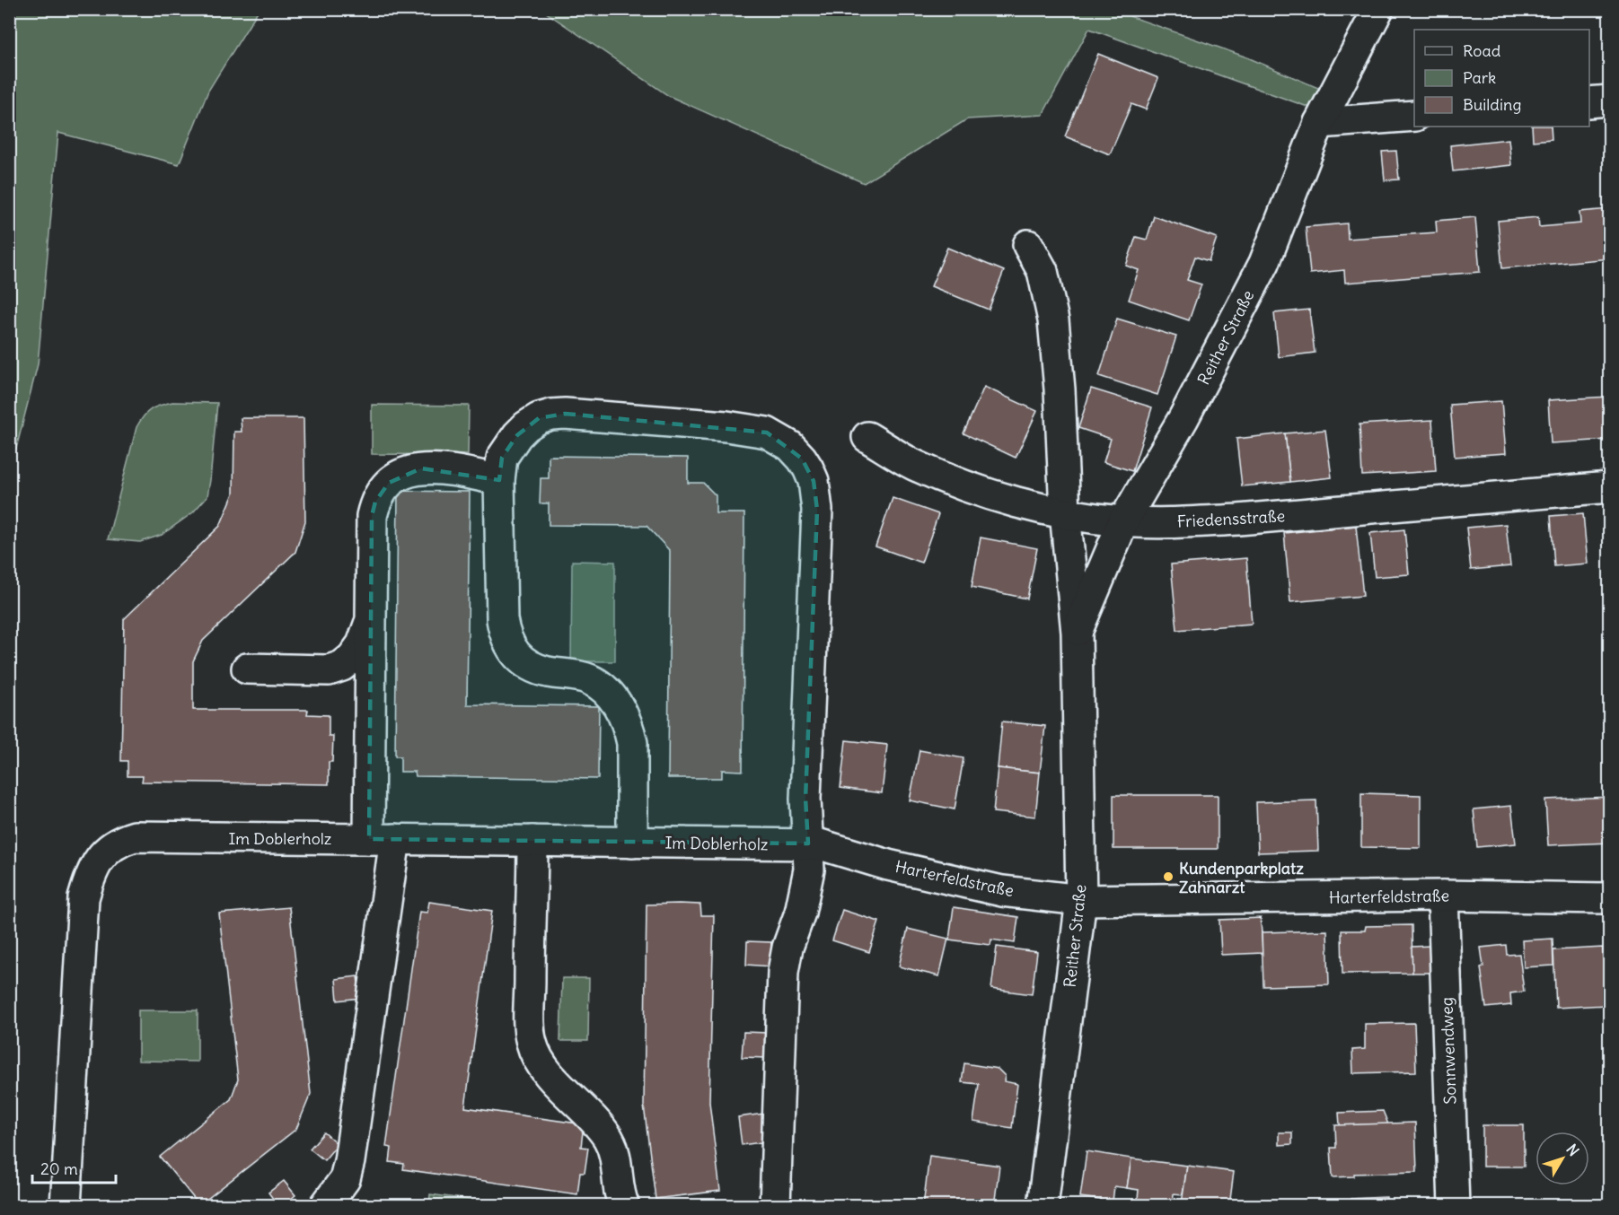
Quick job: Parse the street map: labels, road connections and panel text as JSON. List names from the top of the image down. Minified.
{"streets":{"street":["Reither Straße","Friedensstraße","Im Doblerholz","Harterfeldstraße","Sonnwendweg"]},"crossings":[["Reither Straße","Friedensstraße"],["Reither Straße","Harterfeldstraße"],["Im Doblerholz","Harterfeldstraße"],["Harterfeldstraße","Sonnwendweg"]],"places":["Kundenparkplatz Zahnarzt"],"legend":["Road","Park","Building"],"scale_bar":"20 m","north":"top right"}
